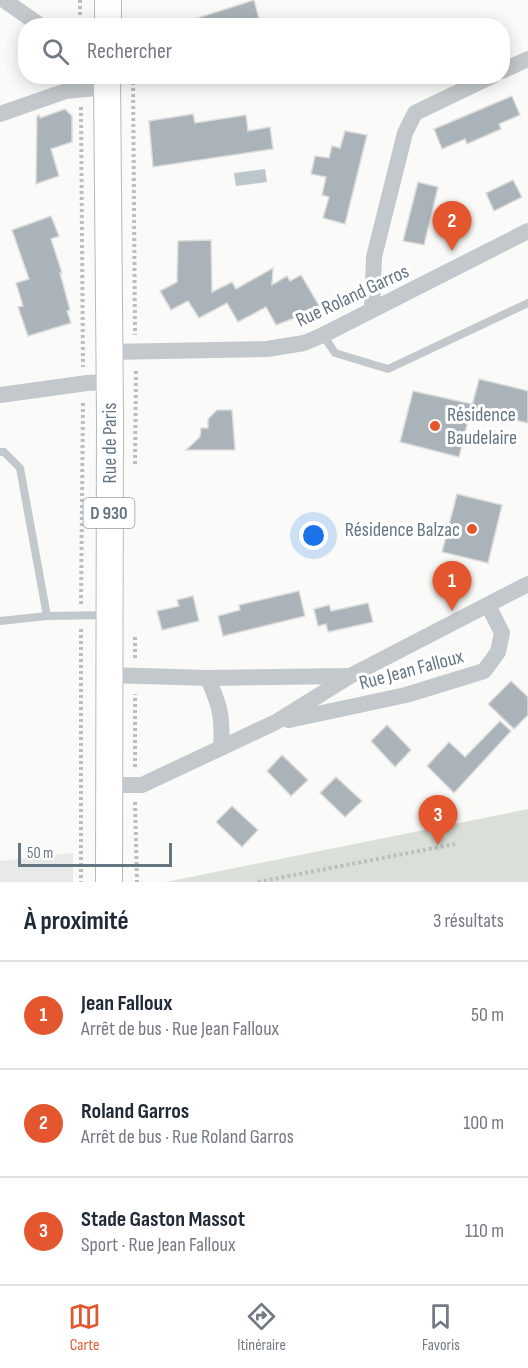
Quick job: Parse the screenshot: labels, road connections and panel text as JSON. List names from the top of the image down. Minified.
{"streets":{"main road":["Rue de Paris","D 930"],"street":["Rue Roland Garros","Rue Jean Falloux"]},"crossings":[["Rue Roland Garros","Rue de Paris"],["Rue de Paris","Rue Jean Falloux"]],"places":["Résidence Baudelaire","Résidence Balzac"],"scale_bar":"50 m","page":{"search":"Rechercher","pins":["2","1","3"],"scale":"50 m","heading":["À proximité","3 résultats"],"list":[{"mark":"1","name":"Jean Falloux","note":"Arrêt de bus · Rue Jean Falloux","value":"50 m"},{"mark":"2","name":"Roland Garros","note":"Arrêt de bus · Rue Roland Garros","value":"100 m"},{"mark":"3","name":"Stade Gaston Massot","note":"Sport · Rue Jean Falloux","value":"110 m"}],"nav":["Carte","Itinéraire","Favoris"]}}
